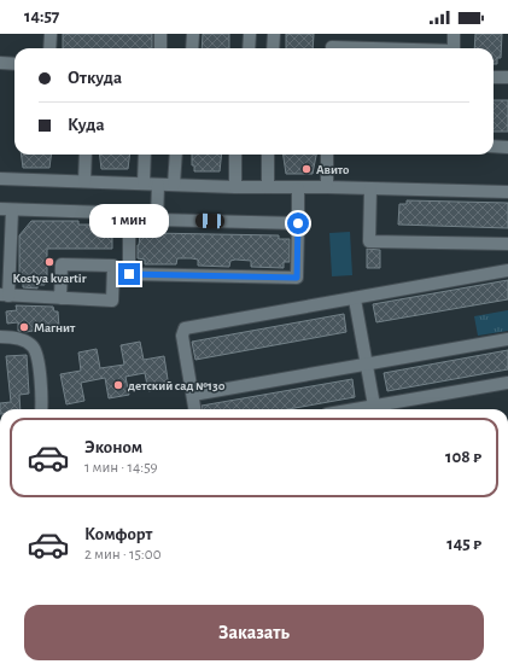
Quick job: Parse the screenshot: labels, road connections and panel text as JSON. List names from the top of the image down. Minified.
{"places":["Авито","Kostya kvartir","Магнит","детский сад №130"],"page":{"status":"14:57","banner":["Откуда","Куда"],"bubble":"1 мин","list":[{"name":"Эконом","note":"1 мин · 14:59","value":"108 ₽"},{"name":"Комфорт","note":"2 мин · 15:00","value":"145 ₽"}],"buttons":"Заказать"}}
